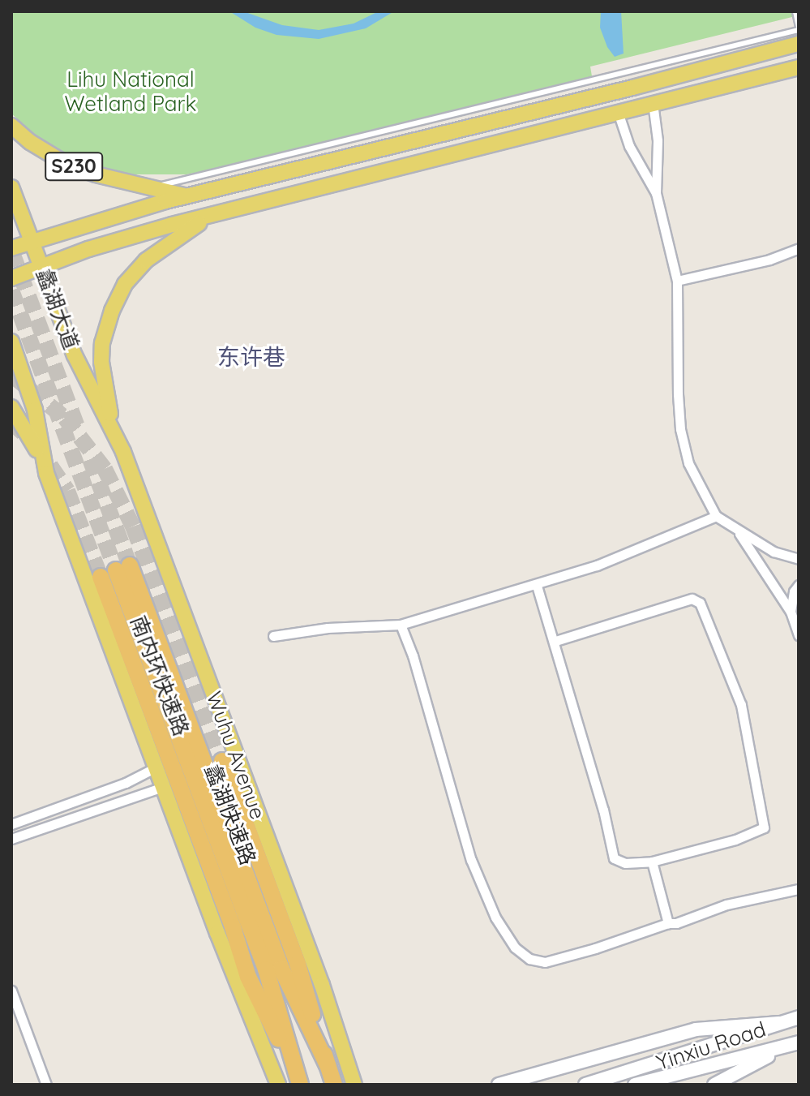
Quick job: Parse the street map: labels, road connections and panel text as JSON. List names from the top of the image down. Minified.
{"streets":{"highway":["蠡湖快速路"],"main road":["S230","蠡湖大道","Wuhu Avenue","Yinxiu Road"]},"crossings":[["蠡湖大道","Wuhu Avenue"]],"districts":["东许巷"],"parks":["Lihu National Wetland Park"]}
